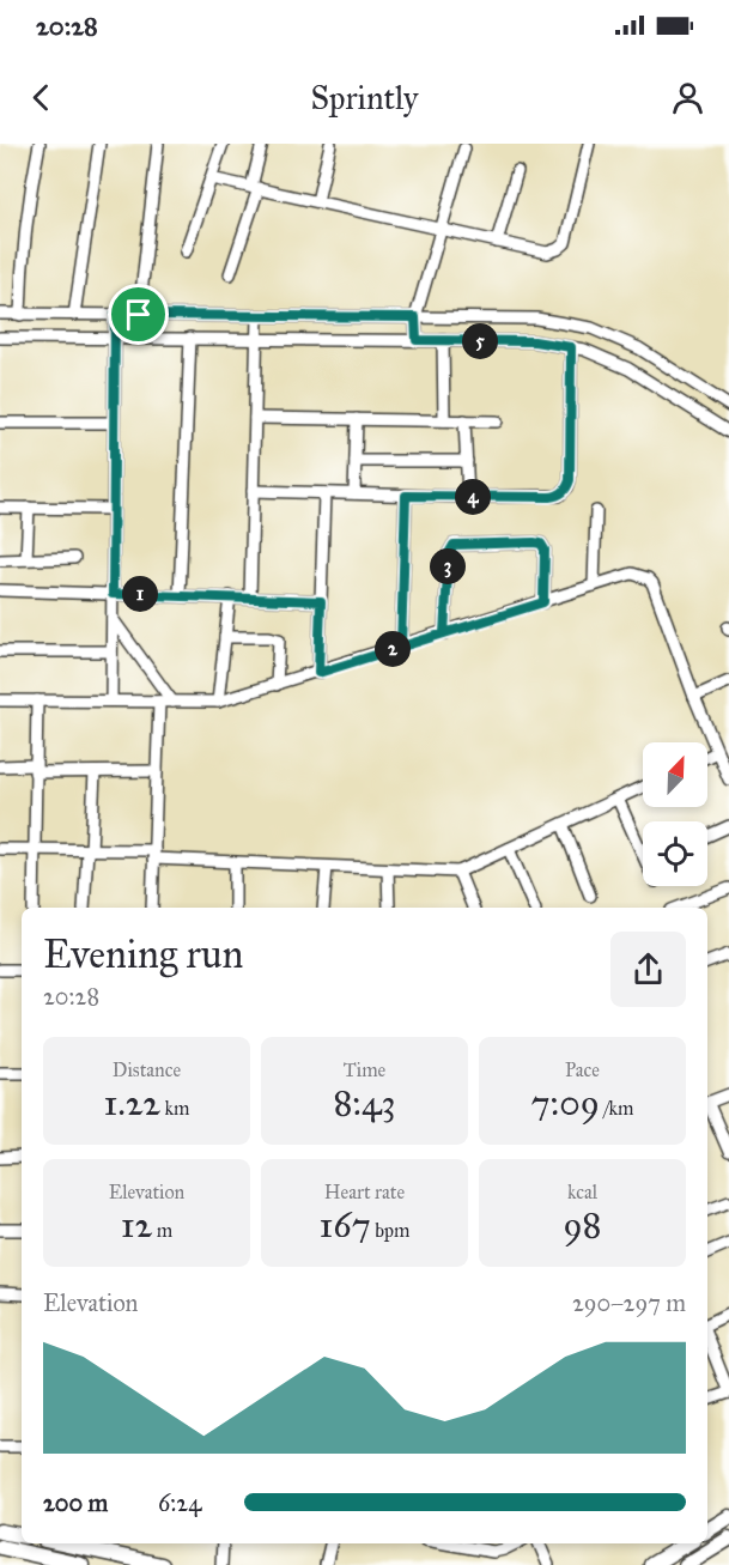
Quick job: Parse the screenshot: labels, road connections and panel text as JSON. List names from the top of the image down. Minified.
{"north":"top right","page":{"status":"20:28","header":"Sprintly","pins":["5","4","3","1","2"],"heading":["Evening run","20:28"],"stats":[["Distance","1.22 km"],["Time","8:43"],["Pace","7:09 /km"],["Elevation","12 m"],["Heart rate","167 bpm"],["kcal","98"]],"chart":["Elevation","290–297 m"],"list":[{"name":"200 m","note":"6:24"}]}}
